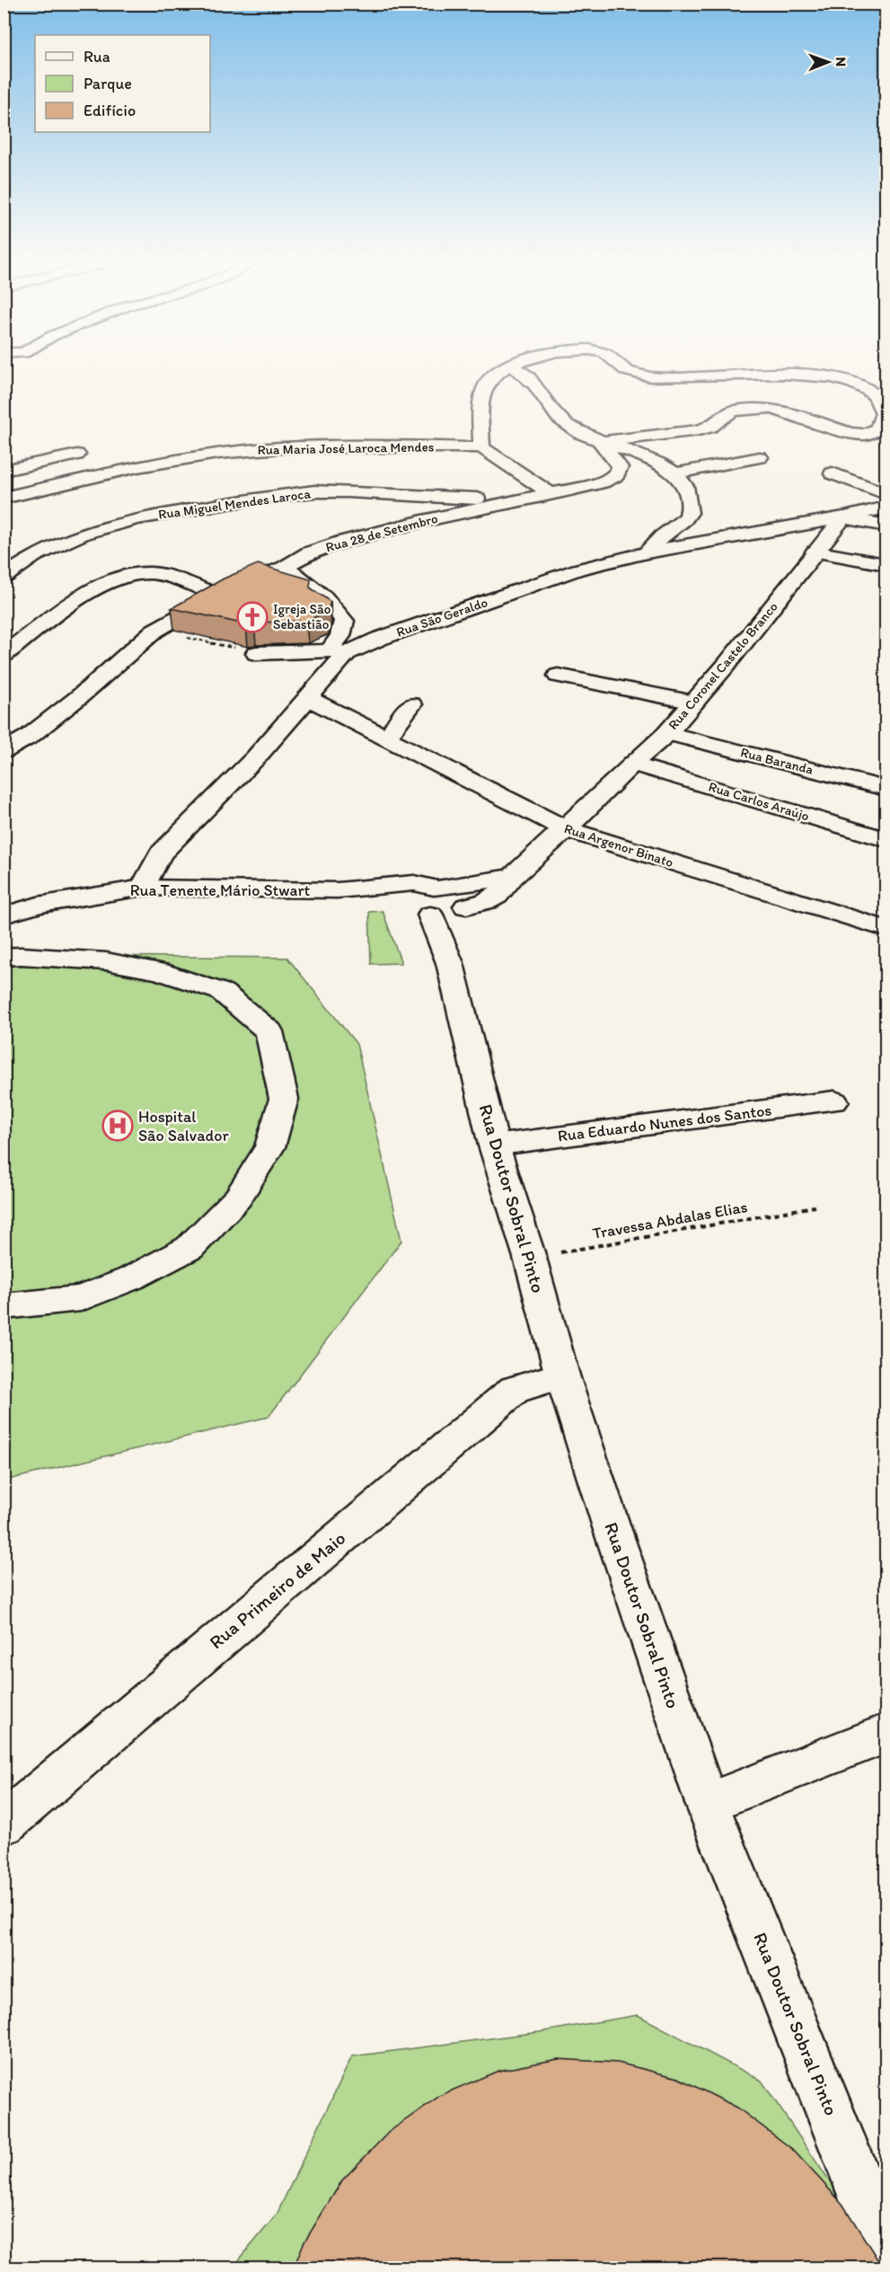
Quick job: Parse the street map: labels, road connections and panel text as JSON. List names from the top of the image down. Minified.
{"streets":{"street":["Rua Maria José Laroca Mendes","Rua Miguel Mendes Laroca","Rua 28 de Setembro","Rua São Geraldo","Rua Coronel Castelo Branco","Rua Baranda","Rua Carlos Araújo","Rua Argenor Binato","Rua Tenente Mário Stwart","Rua Eduardo Nunes dos Santos","Rua Doutor Sobral Pinto","Rua Primeiro de Maio"],"path":["Travessa Abdalas Elias"]},"crossings":[["Rua Miguel Mendes Laroca","Rua 28 de Setembro"],["Rua São Geraldo","Rua Coronel Castelo Branco"],["Rua São Geraldo","Rua Argenor Binato"],["Rua São Geraldo","Rua Tenente Mário Stwart"],["Rua Coronel Castelo Branco","Rua Baranda"],["Rua Coronel Castelo Branco","Rua Carlos Araújo"],["Rua Coronel Castelo Branco","Rua Argenor Binato"],["Rua Coronel Castelo Branco","Rua Tenente Mário Stwart"],["Rua Coronel Castelo Branco","Rua Doutor Sobral Pinto"],["Rua Tenente Mário Stwart","Rua Doutor Sobral Pinto"],["Rua Eduardo Nunes dos Santos","Rua Doutor Sobral Pinto"],["Rua Doutor Sobral Pinto","Travessa Abdalas Elias"],["Rua Doutor Sobral Pinto","Rua Primeiro de Maio"]],"places":{"church":["Igreja São Sebastião"],"hospital":["Hospital São Salvador"]},"legend":["Rua","Parque","Edifício"],"north":"right"}
